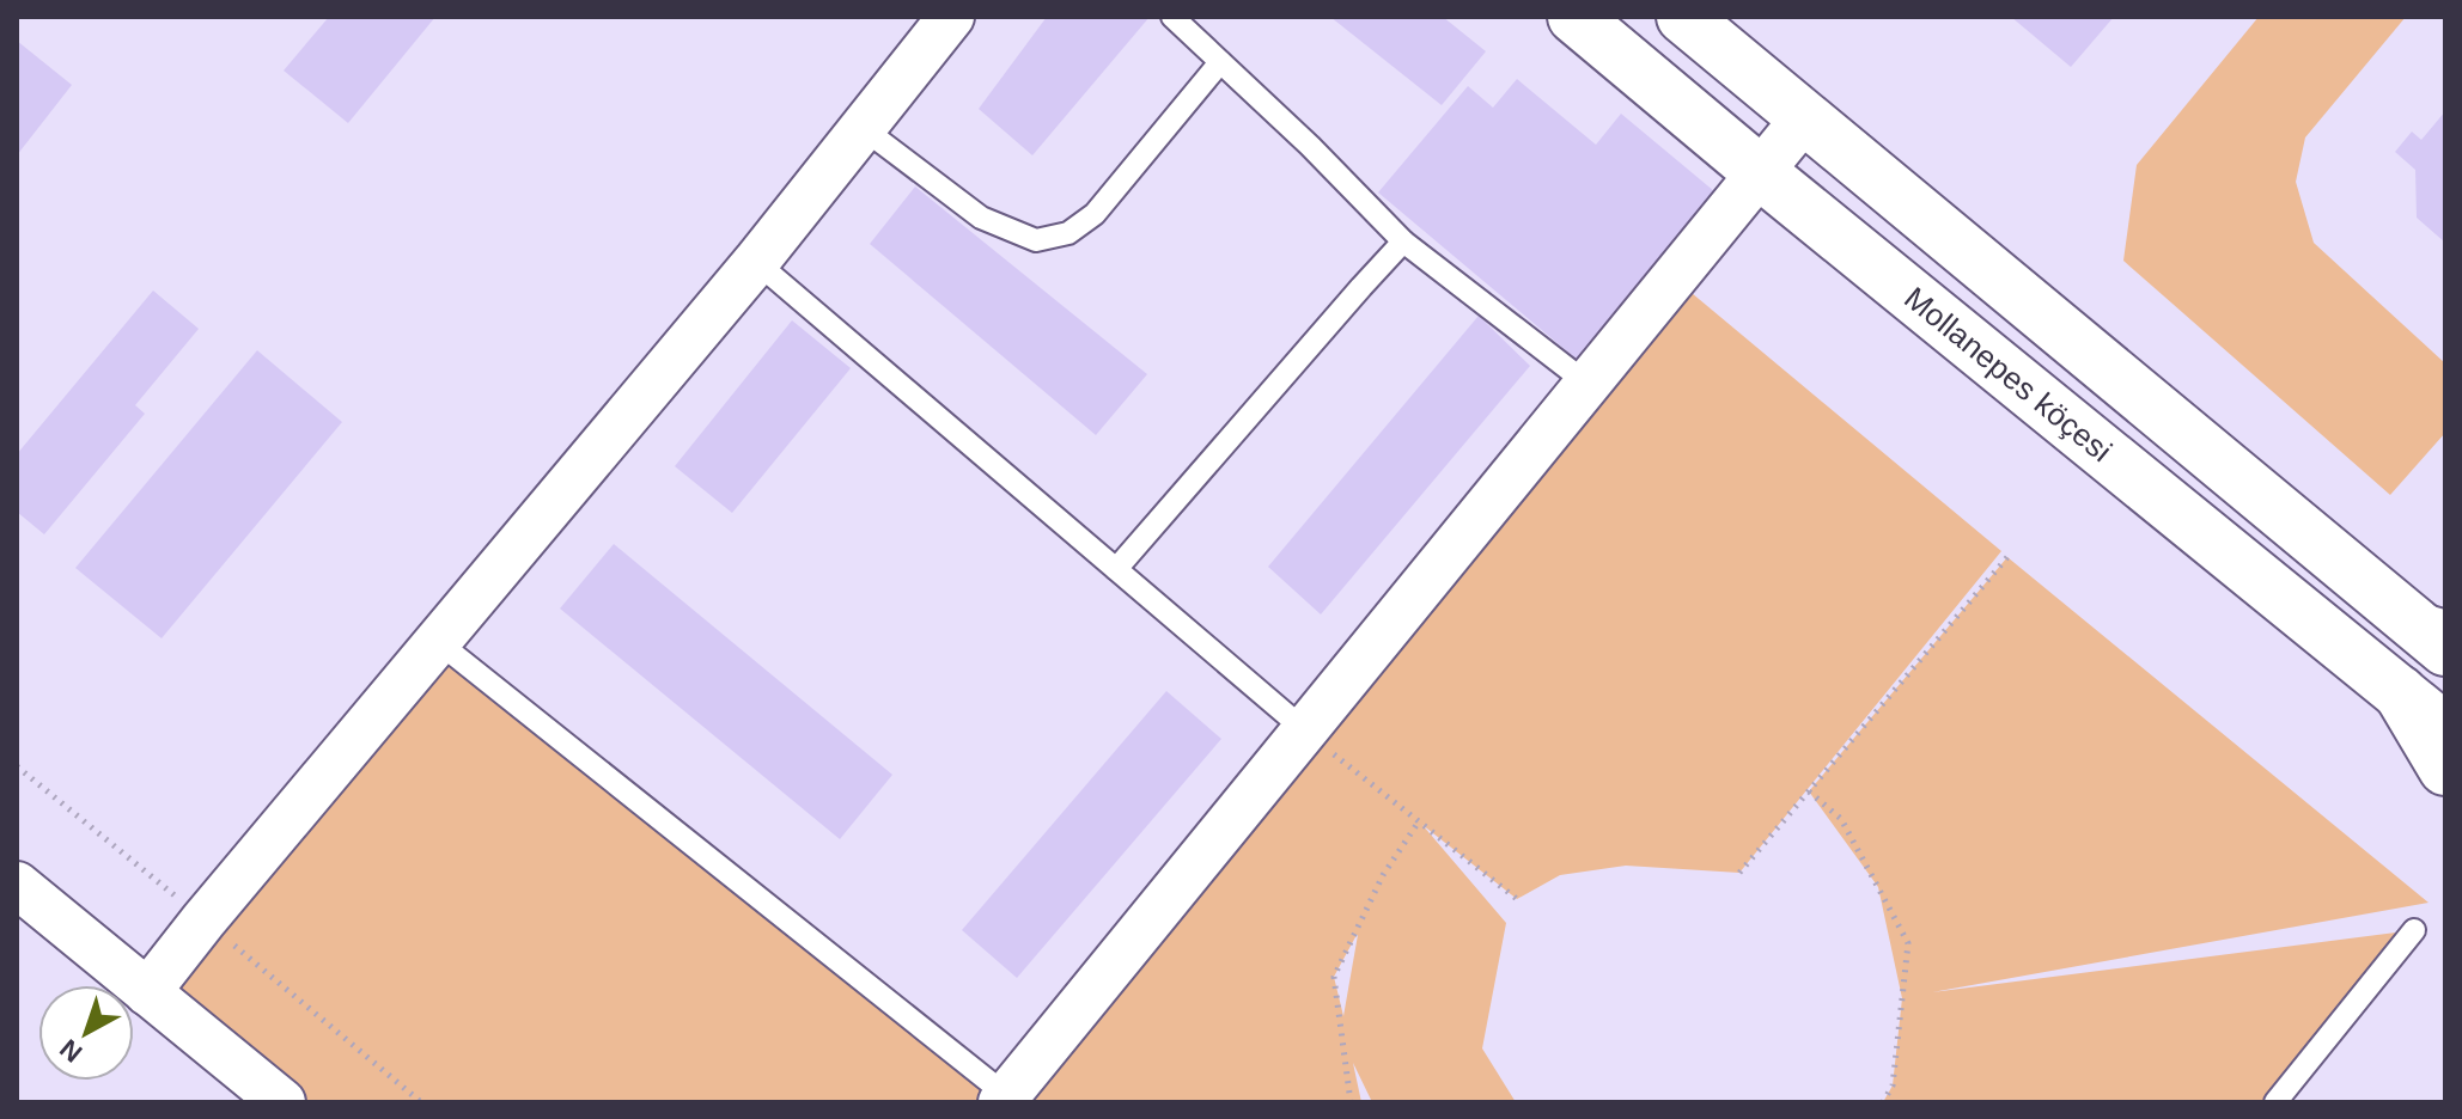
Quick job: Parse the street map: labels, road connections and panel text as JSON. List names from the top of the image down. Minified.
{"streets":{"street":["Mollanepes köçesi"]},"north":"bottom left"}
